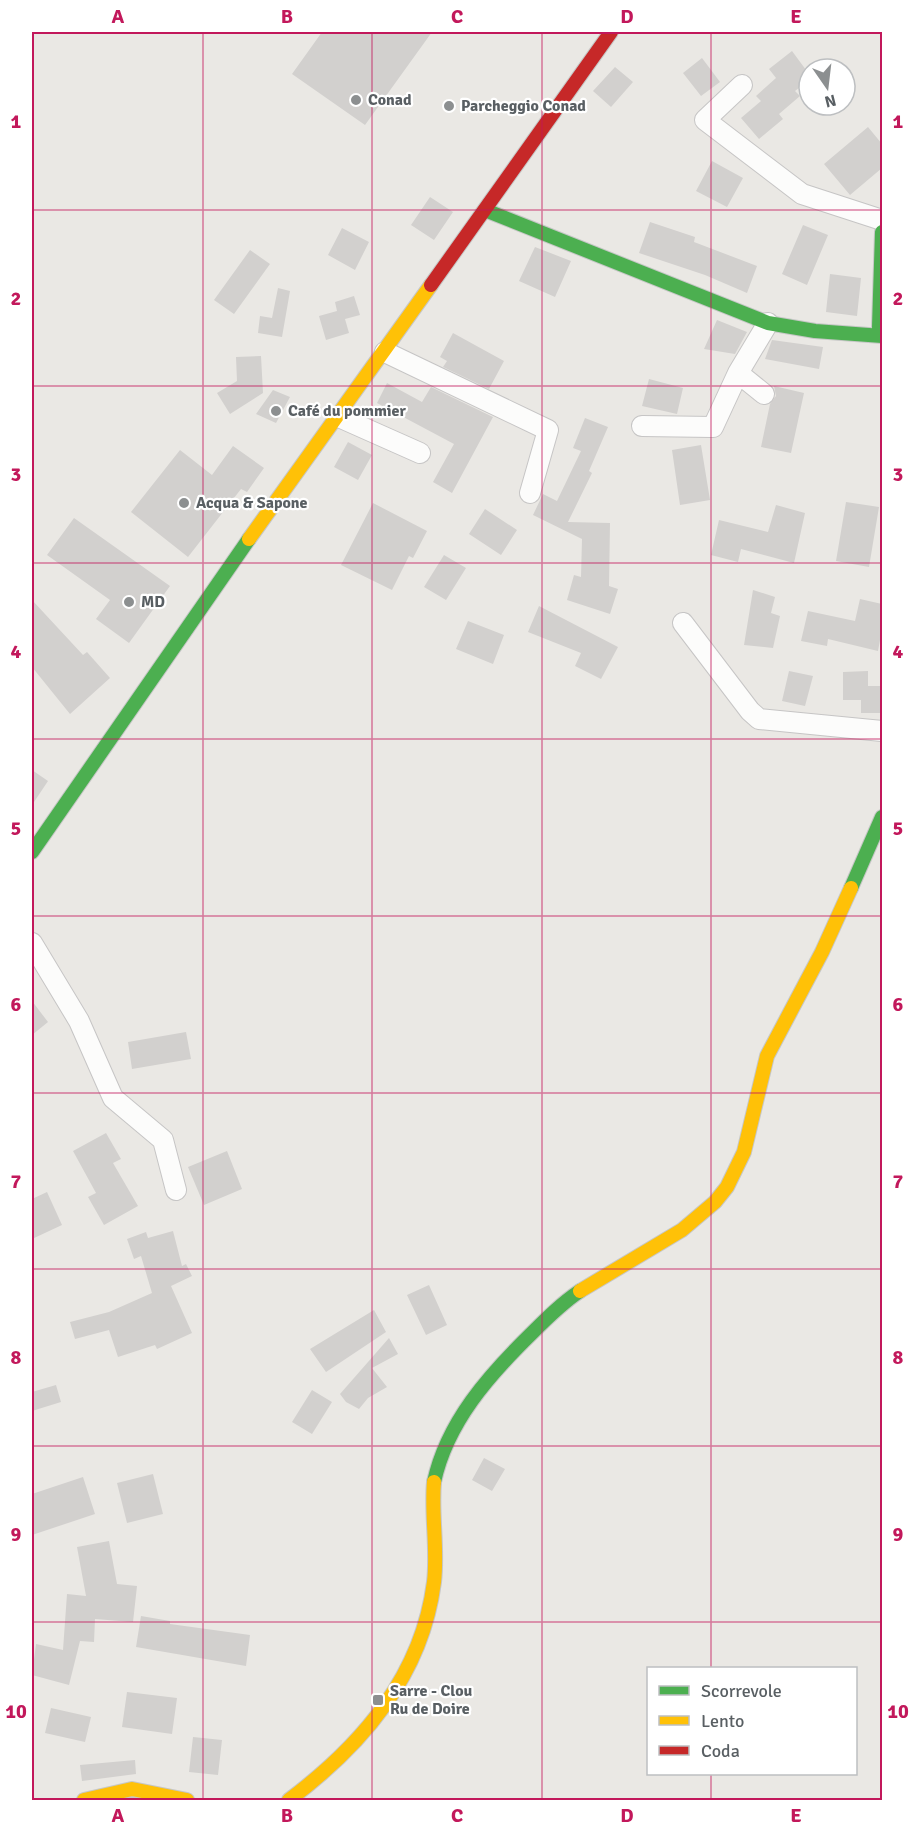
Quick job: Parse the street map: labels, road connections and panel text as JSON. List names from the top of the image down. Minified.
{"places":{"other":["Conad","Parcheggio Conad","Café du pommier","Acqua & Sapone","MD"],"transit":["Sarre - Clou Ru de Doire"]},"legend":["Scorrevole","Lento","Coda"],"north":"bottom","grid":{"columns":["A","B","C","D","E"],"rows":["1","2","3","4","5","6","7","8","9","10"]}}
